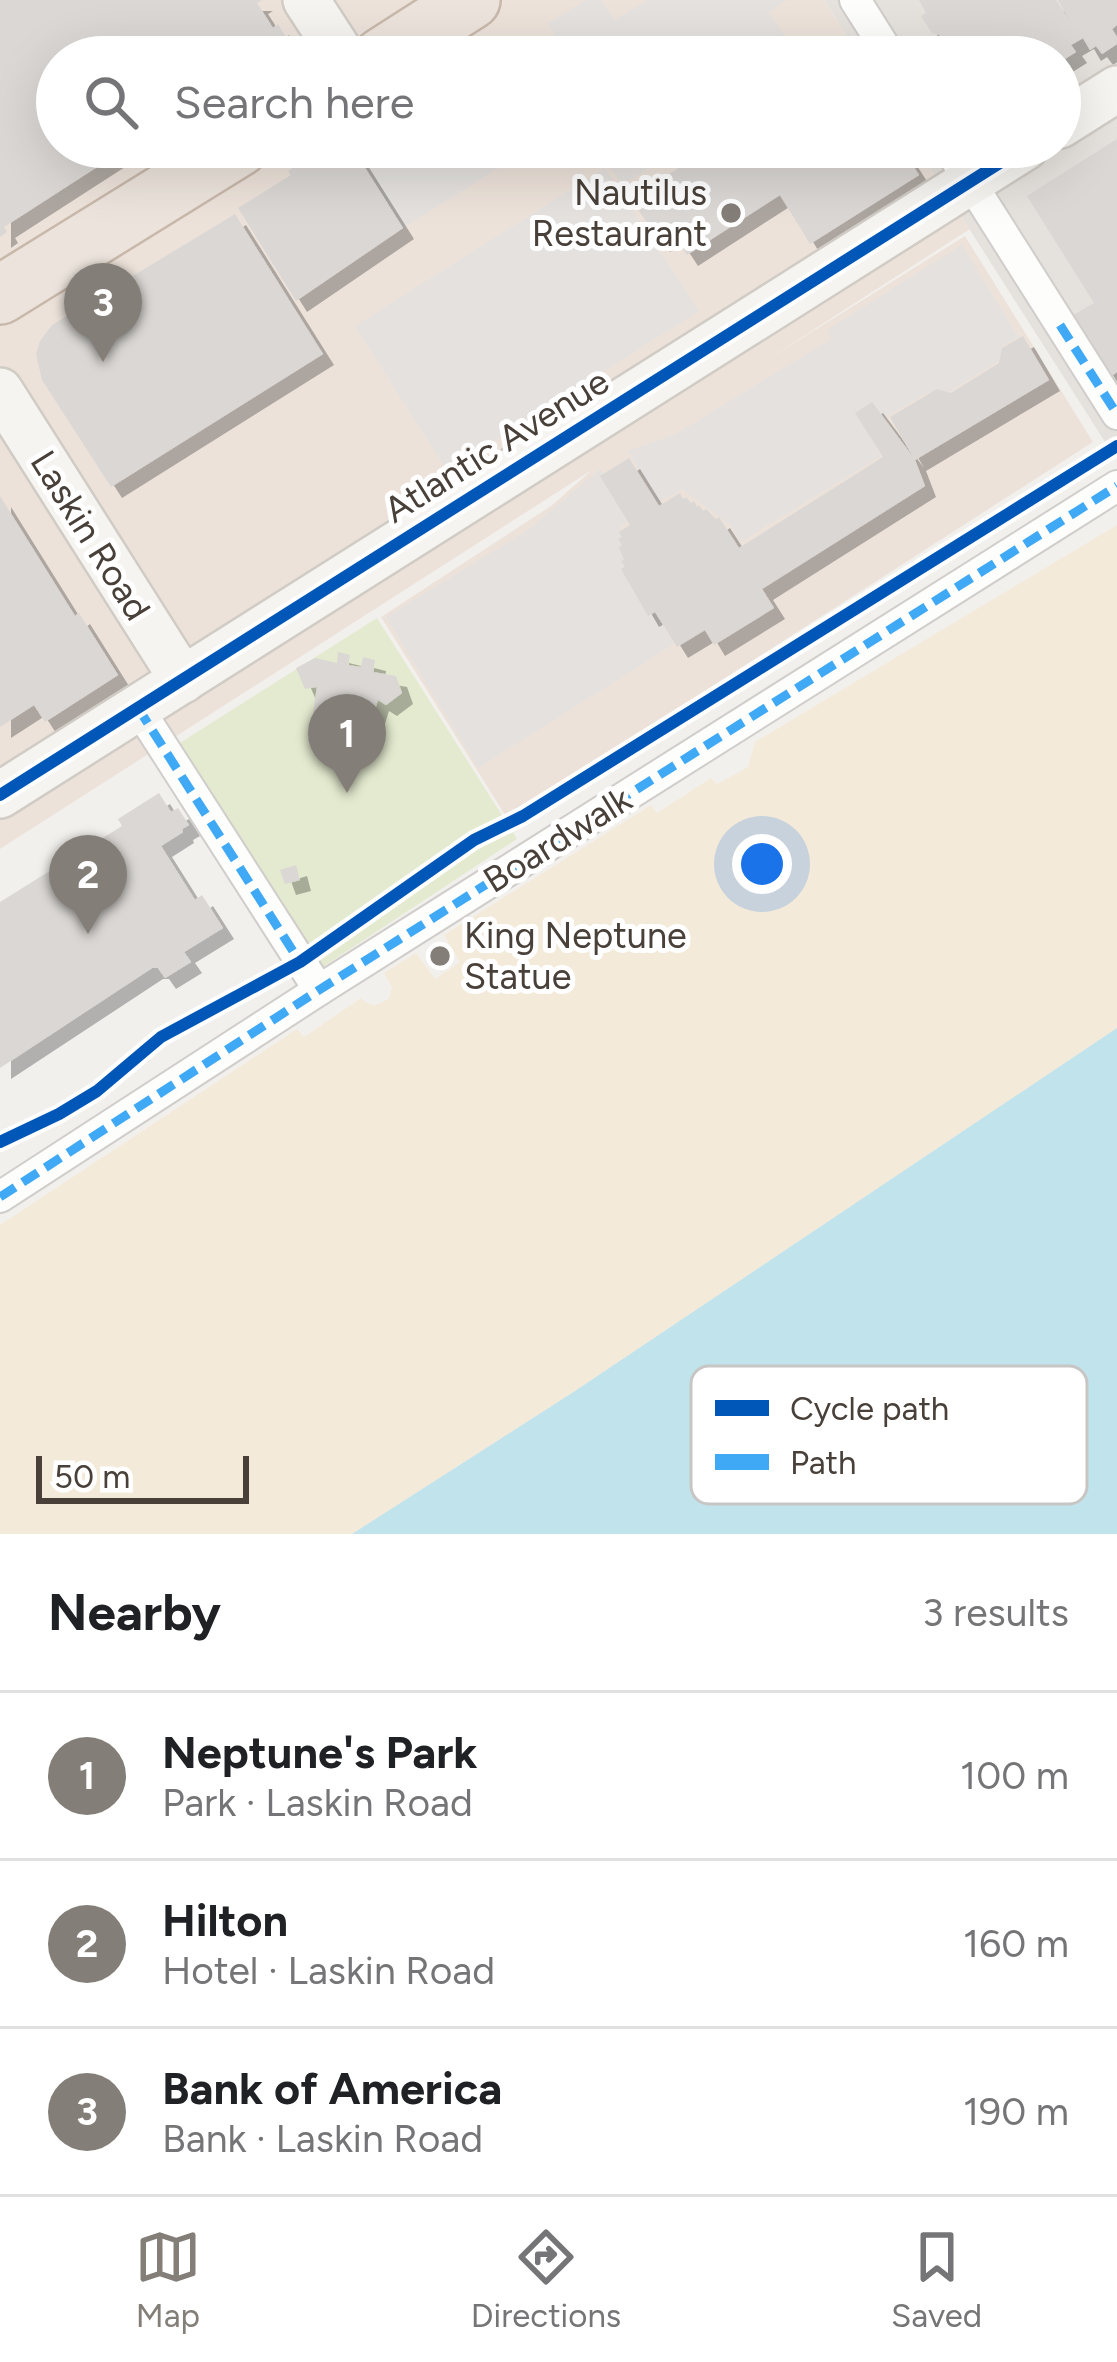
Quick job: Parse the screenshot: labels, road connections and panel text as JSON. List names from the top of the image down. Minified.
{"streets":{"street":["Atlantic Avenue","Laskin Road","Boardwalk"]},"crossings":[["Atlantic Avenue","Laskin Road"]],"places":["Nautilus Restaurant","King Neptune Statue"],"legend":["Cycle path","Path"],"scale_bar":"50 m","page":{"search":"Search here","pins":["3","1","2"],"scale":"50 m","heading":["Nearby","3 results"],"list":[{"mark":"1","name":"Neptune's Park","note":"Park · Laskin Road","value":"100 m"},{"mark":"2","name":"Hilton","note":"Hotel · Laskin Road","value":"160 m"},{"mark":"3","name":"Bank of America","note":"Bank · Laskin Road","value":"190 m"}],"nav":["Map","Directions","Saved"]}}
